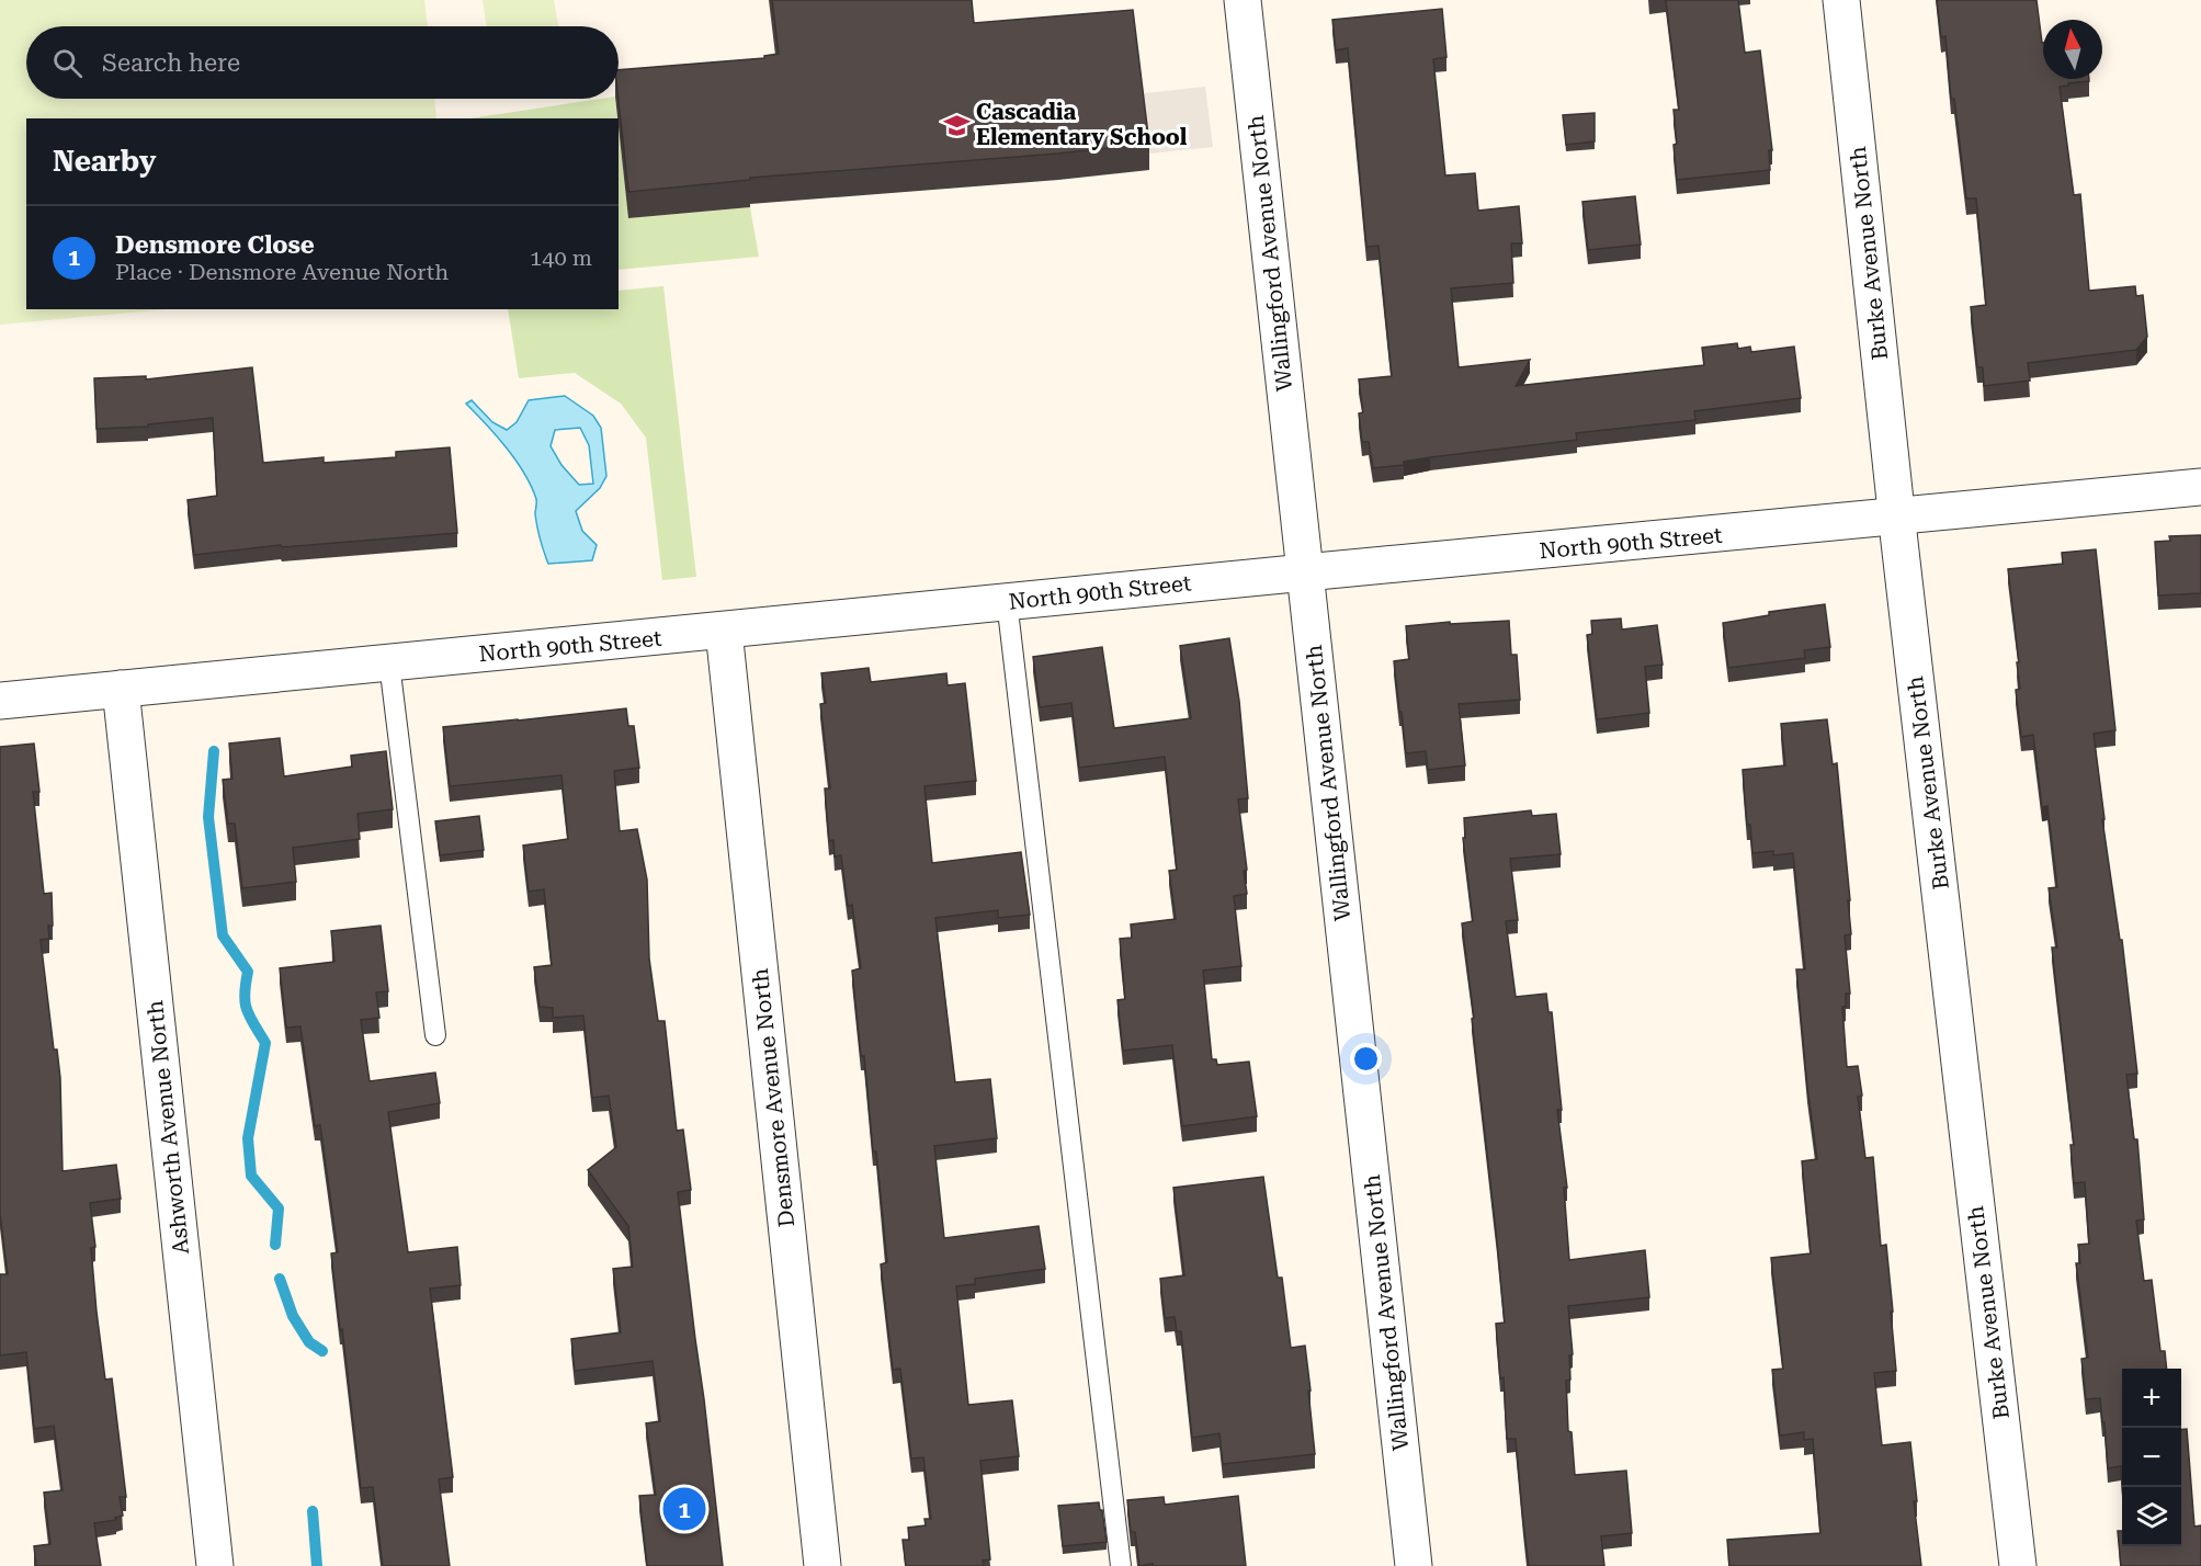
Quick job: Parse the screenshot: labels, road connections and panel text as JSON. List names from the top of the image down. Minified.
{"streets":{"street":["Wallingford Avenue North","Burke Avenue North","North 90th Street","Densmore Avenue North","Ashworth Avenue North"]},"crossings":[["Wallingford Avenue North","North 90th Street"],["Burke Avenue North","North 90th Street"],["North 90th Street","Densmore Avenue North"],["North 90th Street","Ashworth Avenue North"]],"places":{"school or university":["Cascadia Elementary School"]},"north":"top","page":{"search":"Search here","heading":"Nearby","list":[{"mark":"1","name":"Densmore Close","note":"Place · Densmore Avenue North","value":"140 m"}],"map_buttons":["+","−"],"pins":"1"}}
